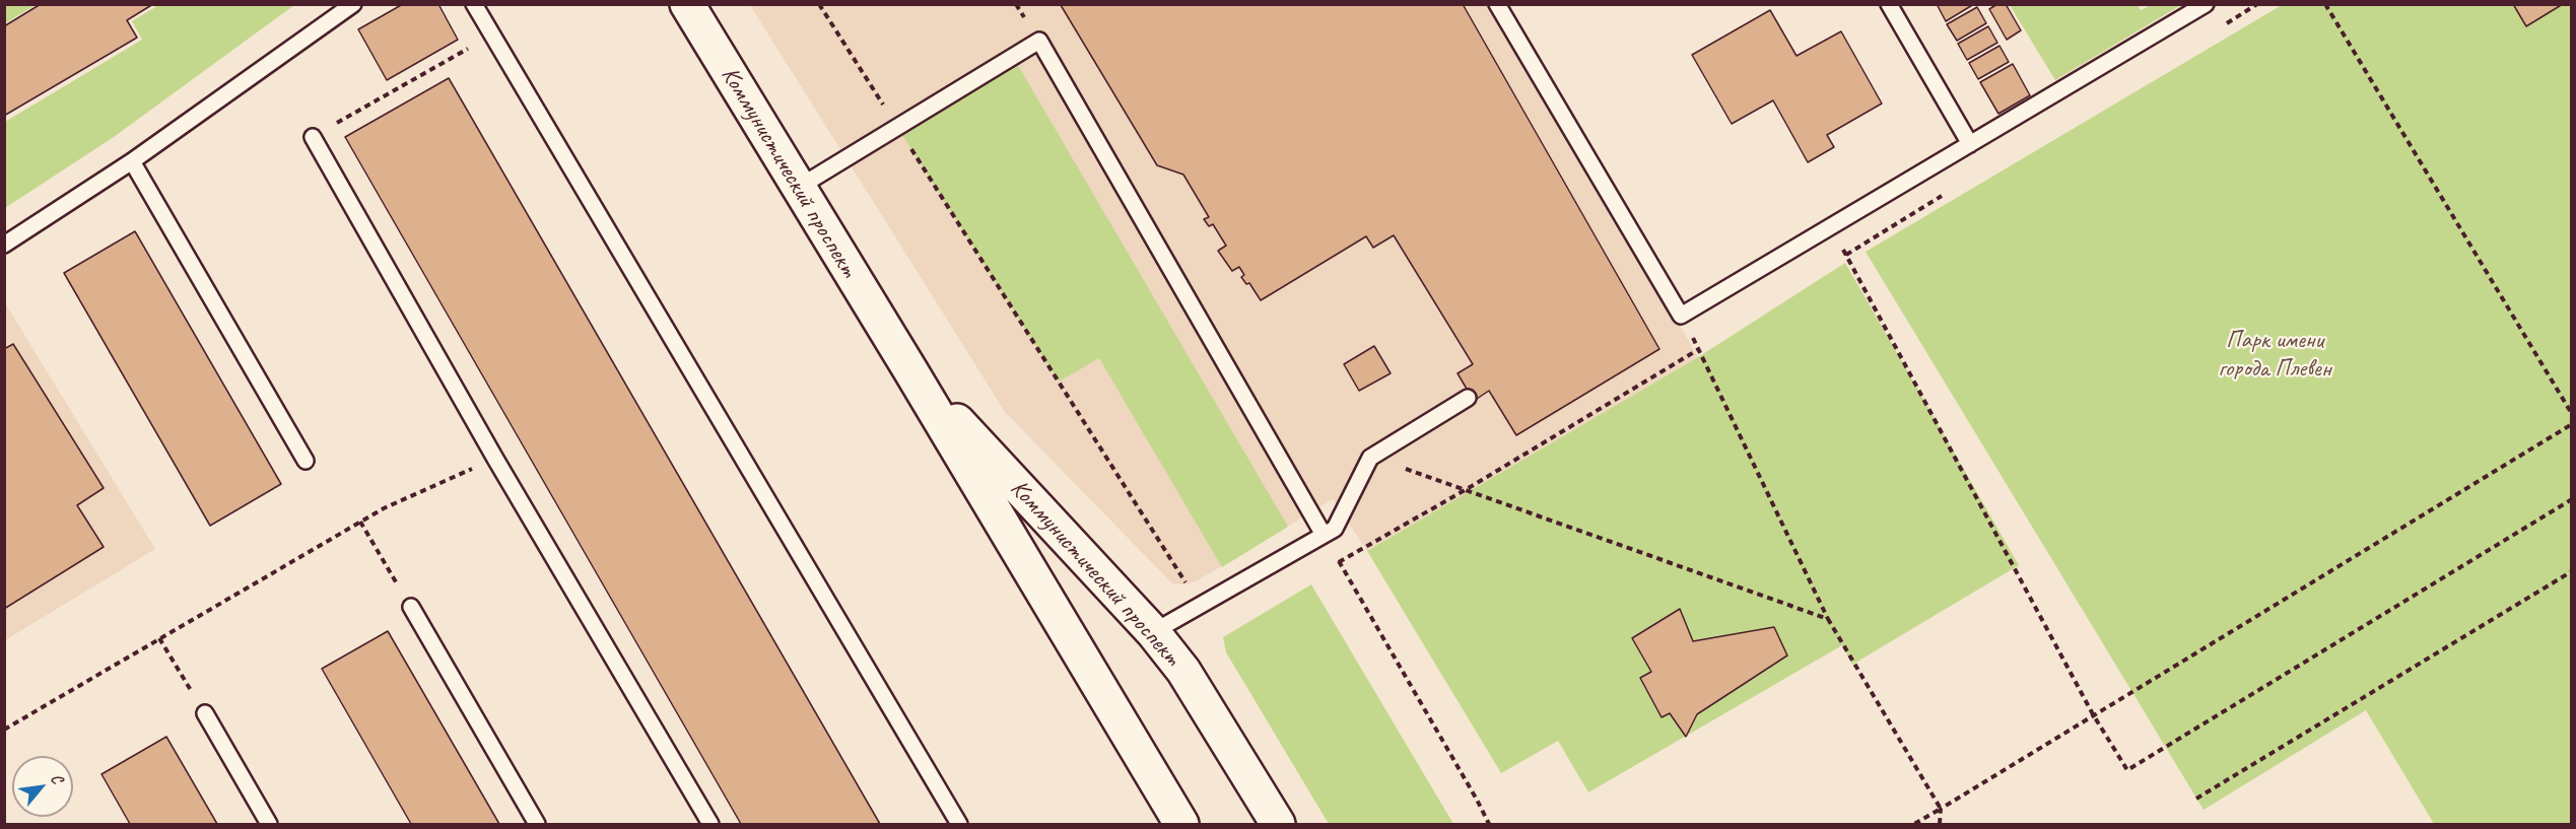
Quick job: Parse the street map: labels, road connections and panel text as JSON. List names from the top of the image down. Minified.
{"streets":{"main road":["Коммунистический проспект"]},"parks":["Парк имени города Плевен"],"north":"top right"}
